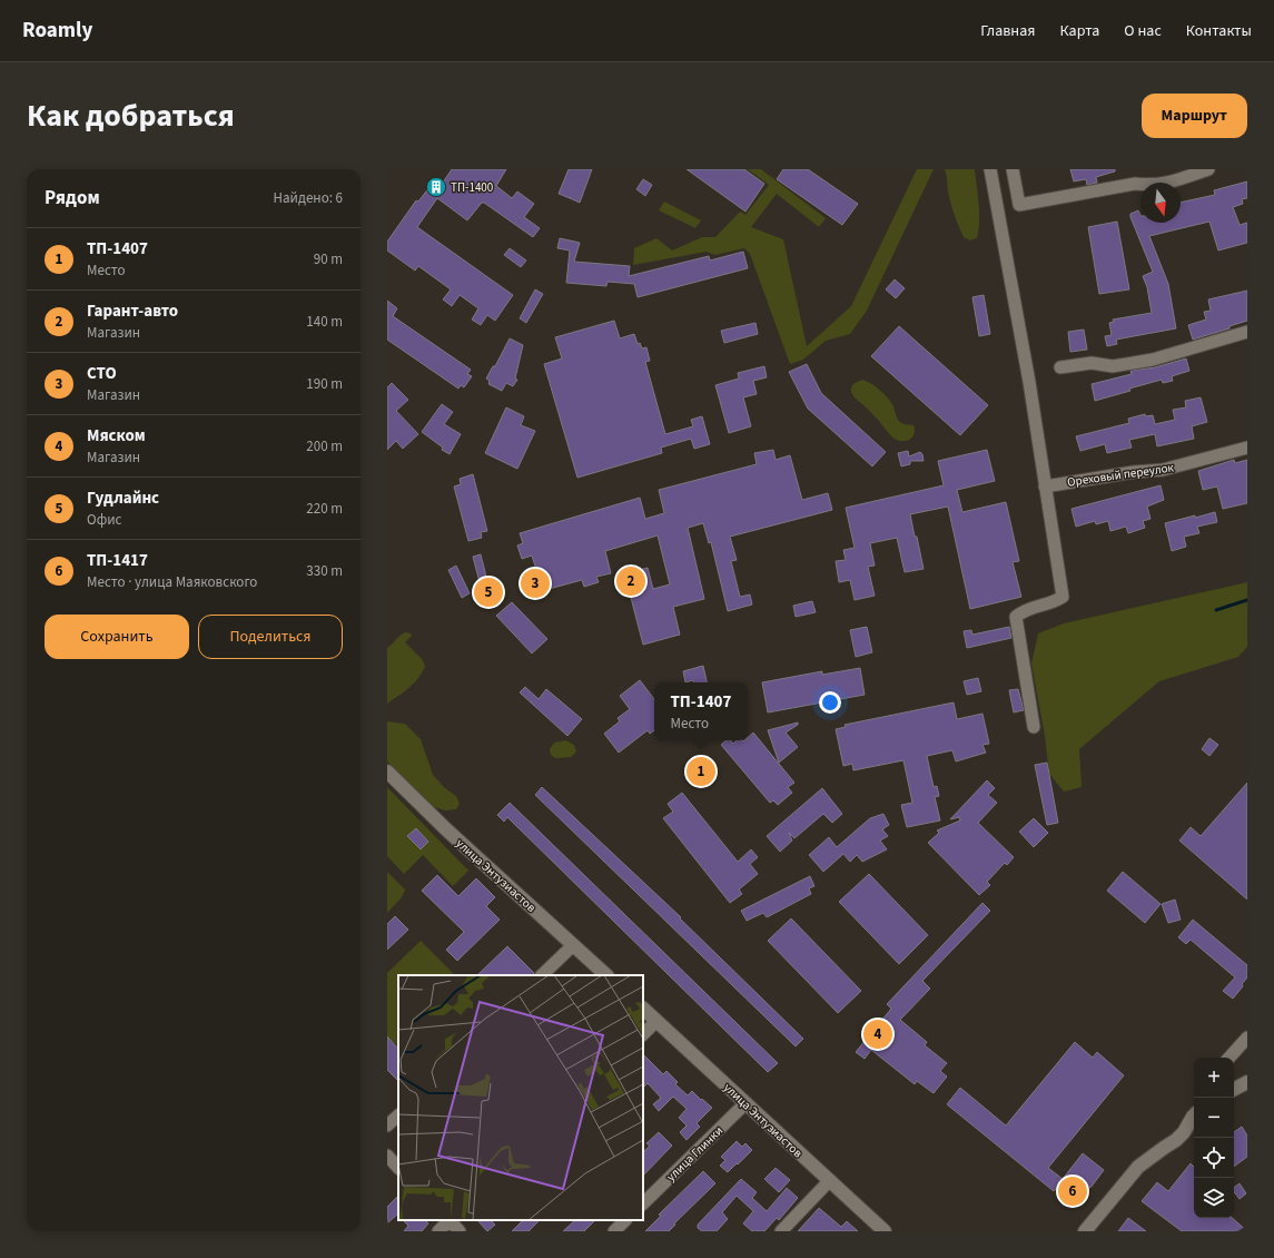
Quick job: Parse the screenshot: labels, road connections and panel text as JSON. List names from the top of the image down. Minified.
{"streets":{"street":["Ореховый переулок","улица Энтузиастов","улица Глинки"]},"crossings":[["улица Энтузиастов","улица Глинки"]],"places":{"building":["ТП-1400"]},"north":"bottom","page":{"header":"Roamly","nav":["Главная","Карта","О нас","Контакты"],"title":"Как добраться","buttons":["Маршрут",["Сохранить","Поделиться"]],"heading":["Рядом","Найдено: 6"],"list":[{"mark":"1","name":"ТП-1407","note":"Место","value":"90 m"},{"mark":"2","name":"Гарант-авто","note":"Магазин","value":"140 m"},{"mark":"3","name":"СТО","note":"Магазин","value":"190 m"},{"mark":"4","name":"Мяском","note":"Магазин","value":"200 m"},{"mark":"5","name":"Гудлайнс","note":"Офис","value":"220 m"},{"mark":"6","name":"ТП-1417","note":"Место · улица Маяковского","value":"330 m"}],"pins":["2","3","5","1","4","6"],"popup":["ТП-1407","Место"],"map_buttons":["+","−"]}}
